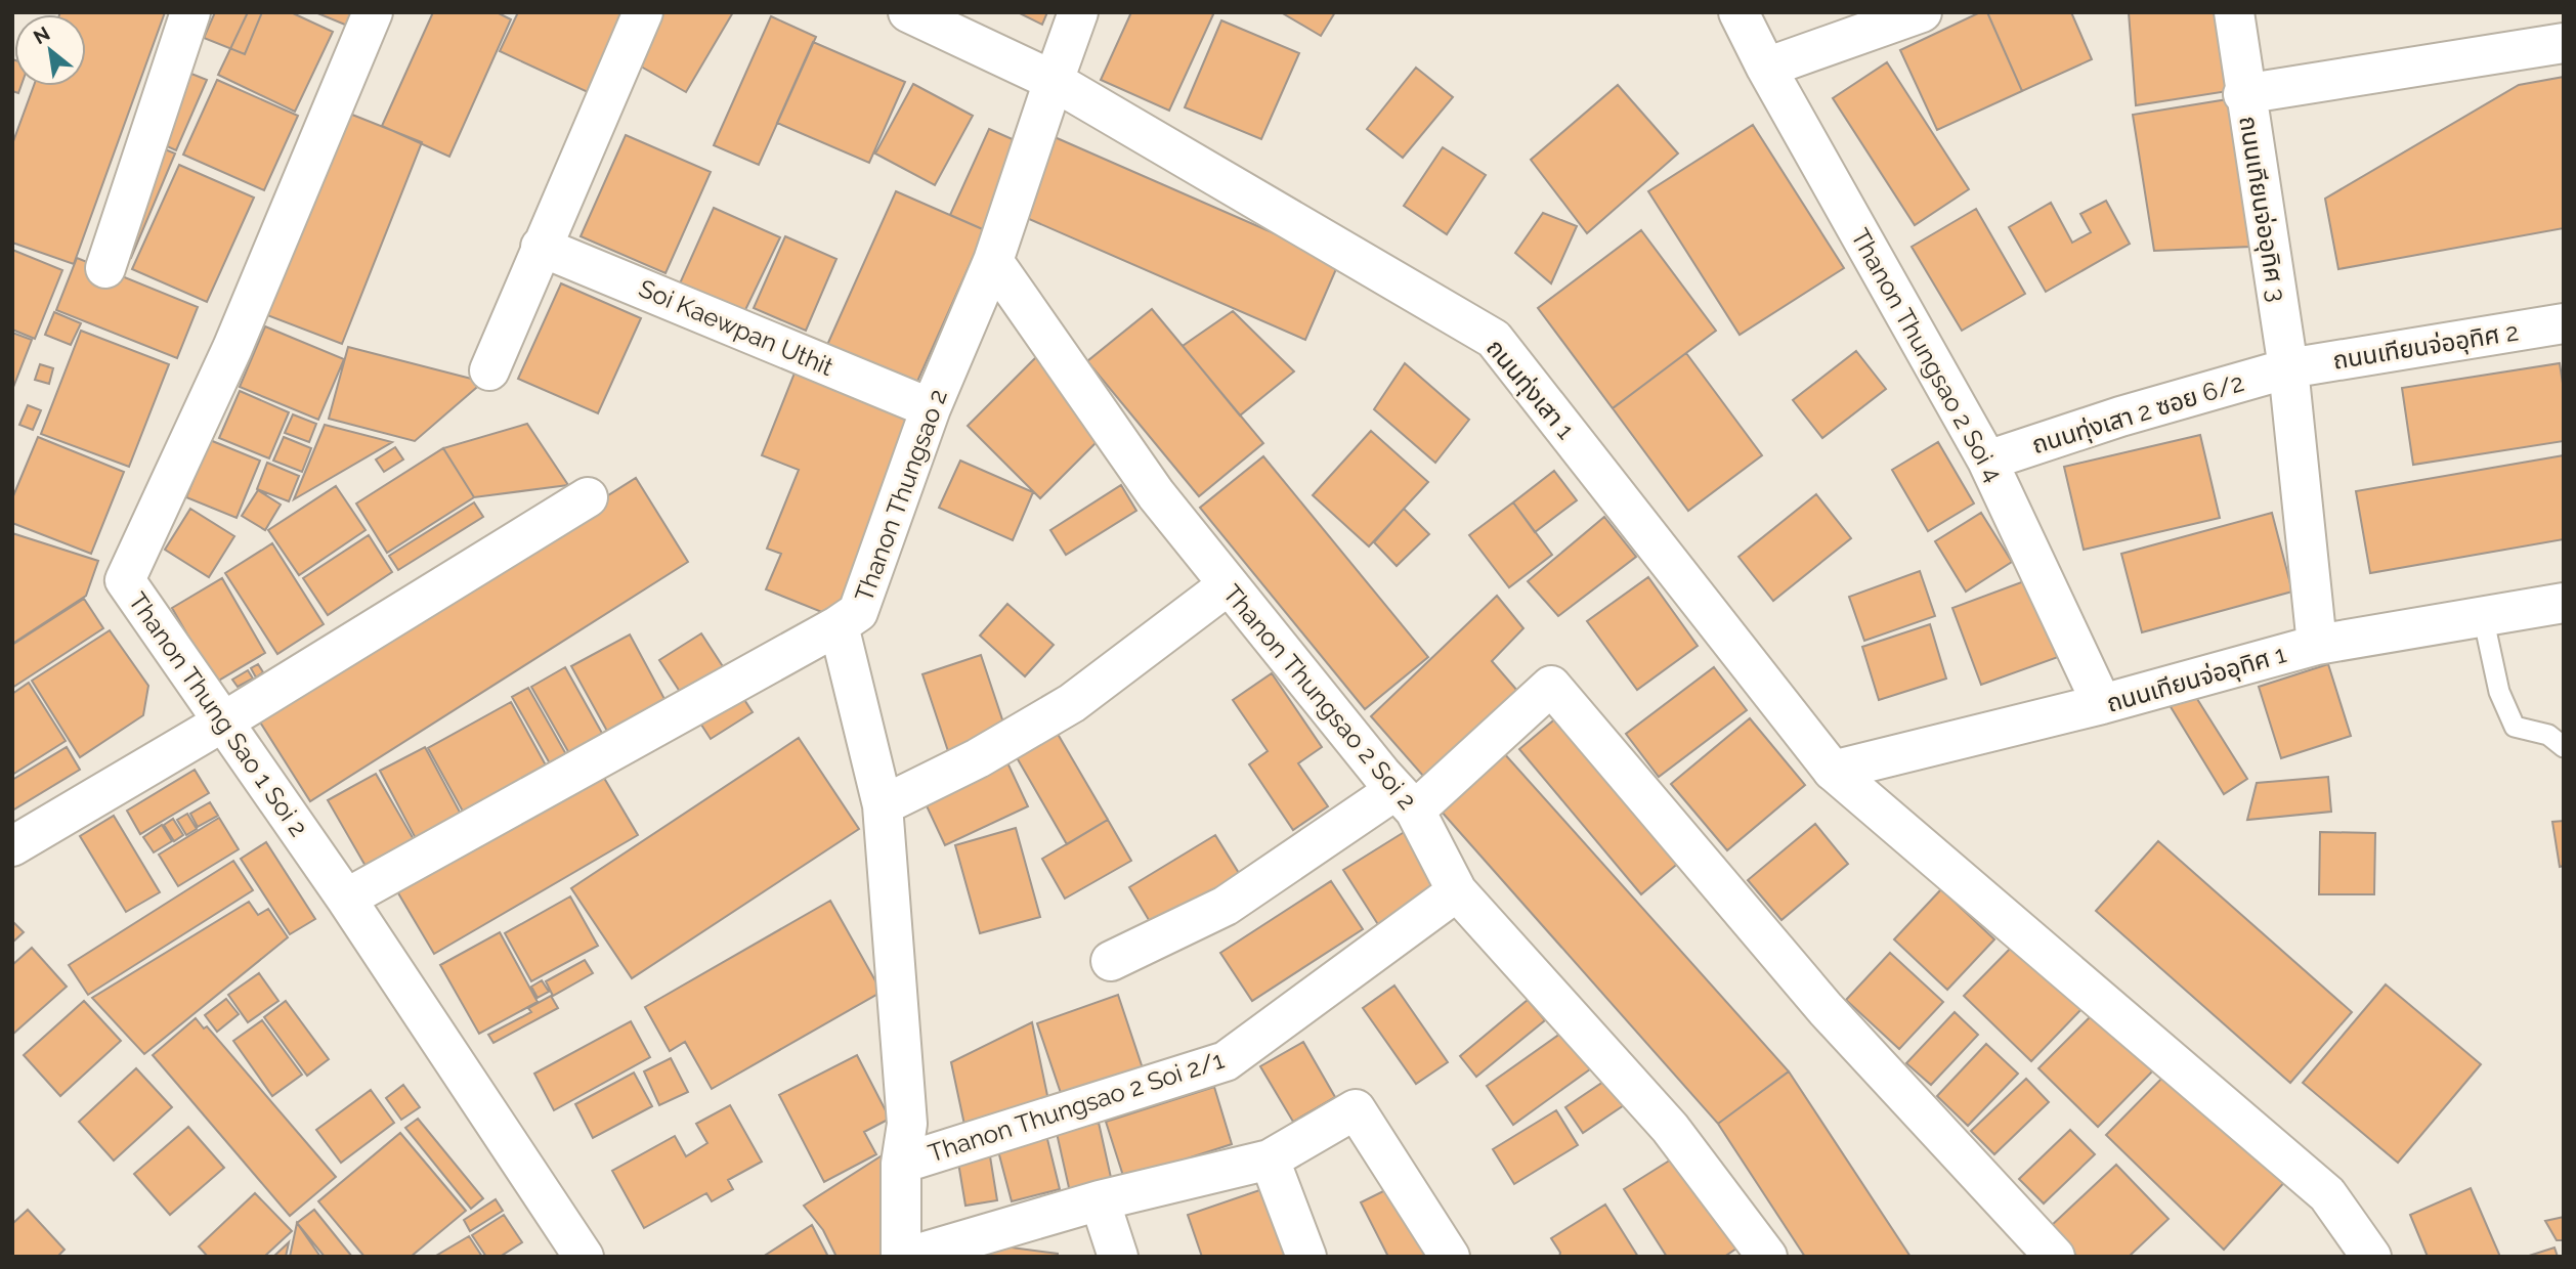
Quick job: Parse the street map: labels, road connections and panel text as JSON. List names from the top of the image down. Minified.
{"streets":{"street":["ถนนเทียนจ่ออุทิศ 3","Soi Kaewpan Uthit","ถนนเทียนจ่ออุทิศ 2","Thanon Thungsao 2 Soi 4","ถนนทุ่งเสา 1","ถนนทุ่งเสา 2 ซอย 6/2","Thanon Thungsao 2","ถนนเทียนจ่ออุทิศ 1","Thanon Thungsao 2 Soi 2","Thanon Thung Sao 1 Soi 2","Thanon Thungsao 2 Soi 2/1"]},"crossings":[["ถนนเทียนจ่ออุทิศ 3","ถนนเทียนจ่ออุทิศ 2"],["ถนนเทียนจ่ออุทิศ 3","ถนนทุ่งเสา 2 ซอย 6/2"],["ถนนเทียนจ่ออุทิศ 3","ถนนเทียนจ่ออุทิศ 1"],["Soi Kaewpan Uthit","Thanon Thungsao 2"],["ถนนเทียนจ่ออุทิศ 2","ถนนทุ่งเสา 2 ซอย 6/2"],["Thanon Thungsao 2 Soi 4","ถนนทุ่งเสา 2 ซอย 6/2"],["Thanon Thungsao 2 Soi 4","ถนนเทียนจ่ออุทิศ 1"],["ถนนทุ่งเสา 1","Thanon Thungsao 2"],["ถนนทุ่งเสา 1","ถนนเทียนจ่ออุทิศ 1"],["Thanon Thungsao 2","Thanon Thungsao 2 Soi 2"],["Thanon Thungsao 2","Thanon Thungsao 2 Soi 2/1"],["Thanon Thungsao 2 Soi 2","Thanon Thungsao 2 Soi 2/1"]],"north":"top left"}
